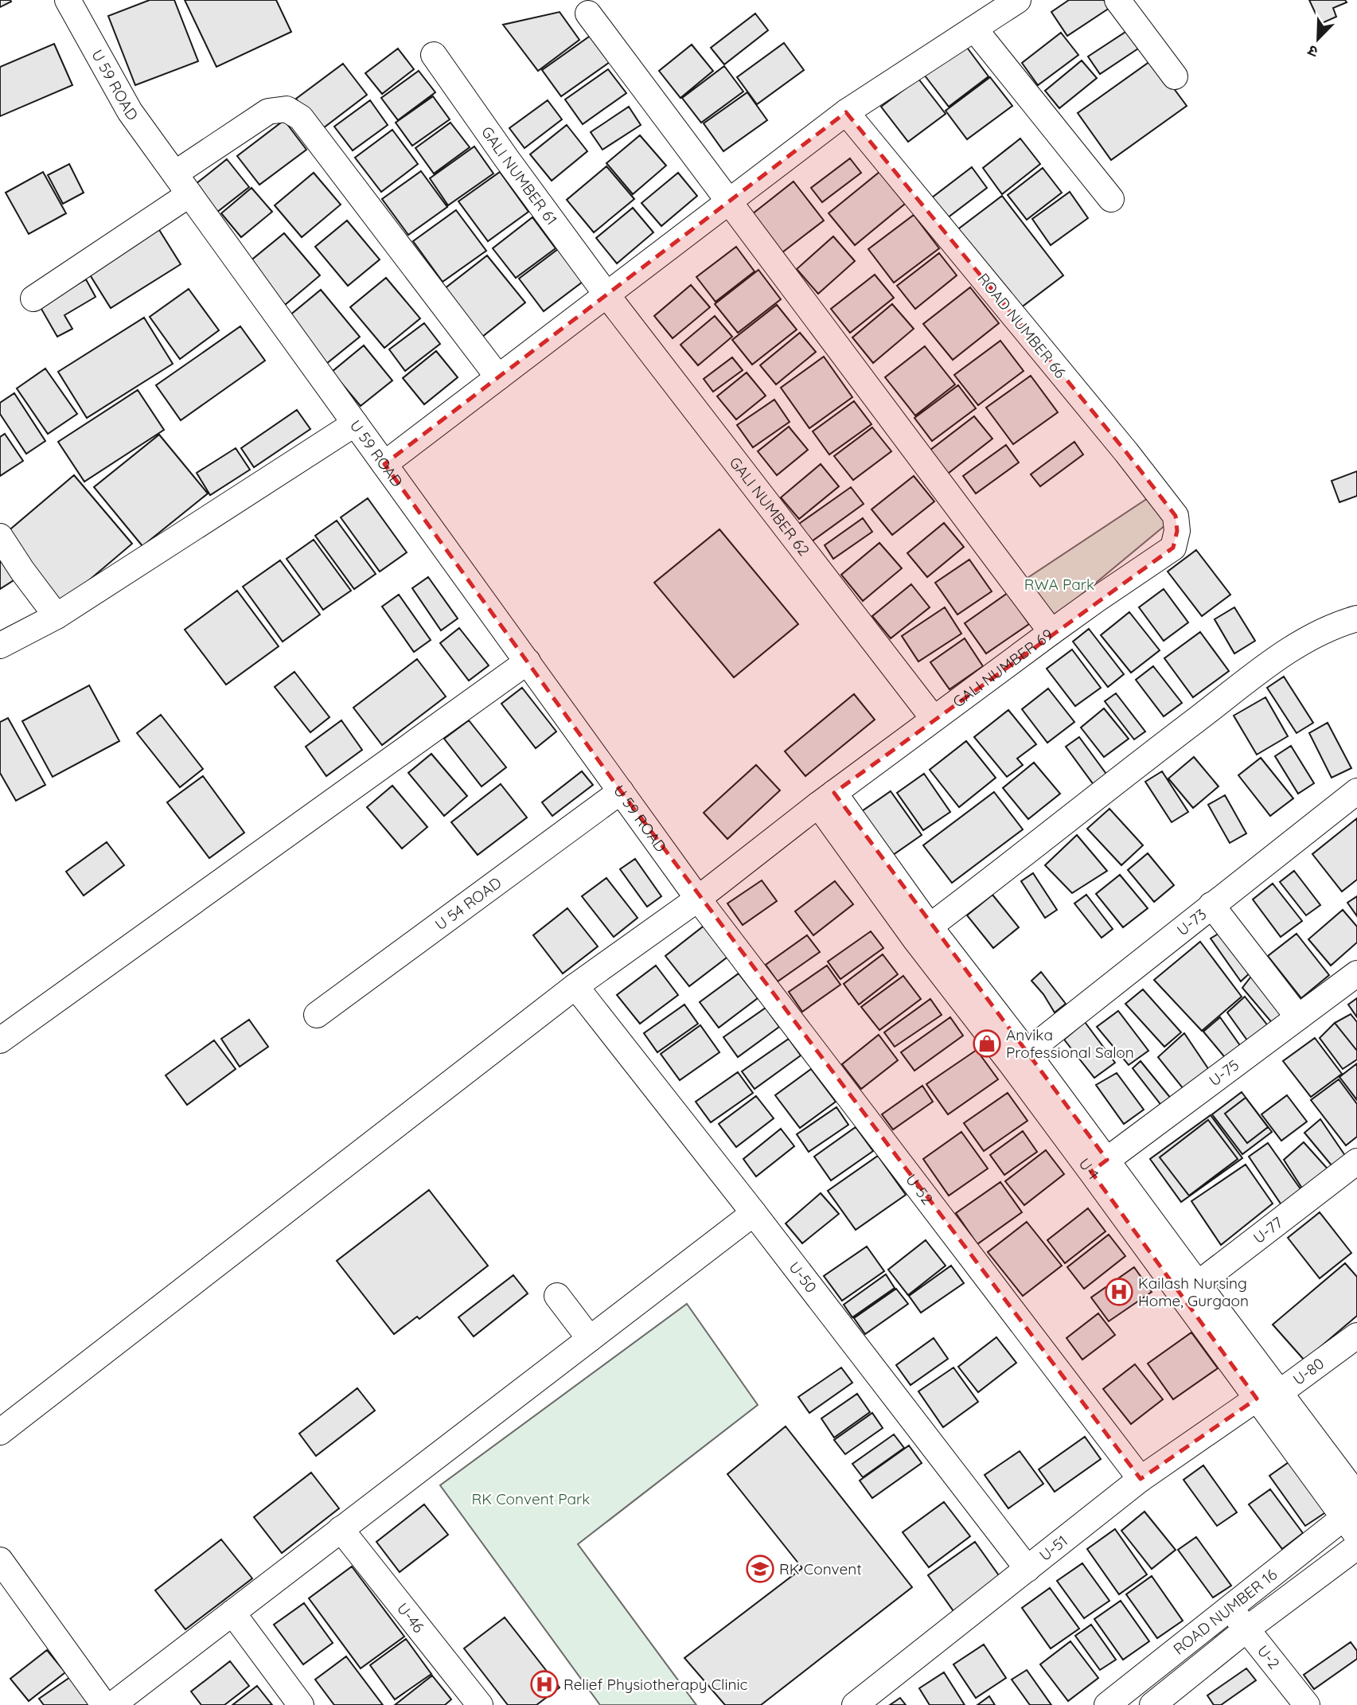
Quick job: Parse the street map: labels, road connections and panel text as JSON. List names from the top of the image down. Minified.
{"streets":{"street":["U 59 ROAD","GALI NUMBER 61","ROAD NUMBER 66","GALI NUMBER 62","GALI NUMBER 69","U 54 ROAD","U-73","U-75","U-1","U-52","U-77","U-50","U-80","U-51","ROAD NUMBER 16","U-46","U-2"]},"crossings":[["U 59 ROAD","GALI NUMBER 69"],["U 59 ROAD","U 54 ROAD"],["U 59 ROAD","U-52"],["GALI NUMBER 61","GALI NUMBER 62"],["ROAD NUMBER 66","GALI NUMBER 69"],["GALI NUMBER 62","GALI NUMBER 69"],["GALI NUMBER 69","U-1"],["GALI NUMBER 69","U-52"],["GALI NUMBER 69","U-50"],["U-73","U-1"],["U-75","U-1"],["U-1","U-77"],["U-1","U-80"],["U-1","U-51"],["U-1","ROAD NUMBER 16"],["U-52","U-51"],["U-50","U-51"],["U-80","U-51"],["ROAD NUMBER 16","U-2"]],"parks":["RWA Park","RK Convent Park"],"places":{"shop":["Anvika Professional Salon"],"hospital":["Kailash Nursing Home, Gurgaon","Relief Physiotherapy Clinic"],"school or university":["RK Convent"]},"north":"bottom left"}
